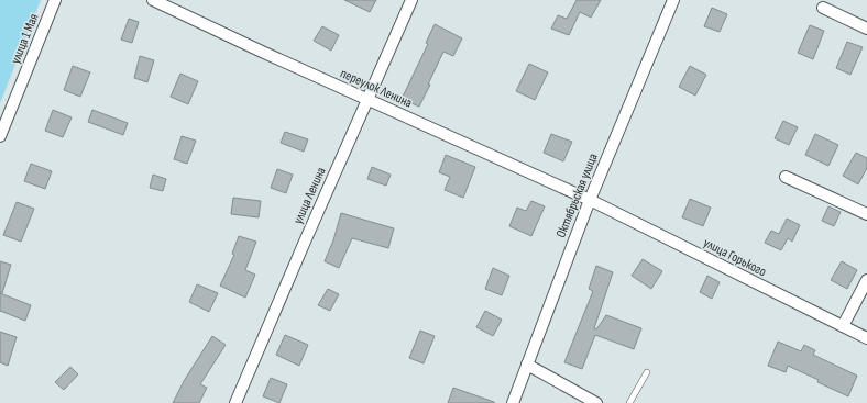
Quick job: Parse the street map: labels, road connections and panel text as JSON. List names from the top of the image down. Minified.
{"streets":{"street":["улица 1 Мая","переулок Ленина","улица Ленина","Октябрьская улица","улица Горького"]},"crossings":[["переулок Ленина","улица Ленина"],["переулок Ленина","Октябрьская улица"],["переулок Ленина","улица Горького"],["Октябрьская улица","улица Горького"]]}
